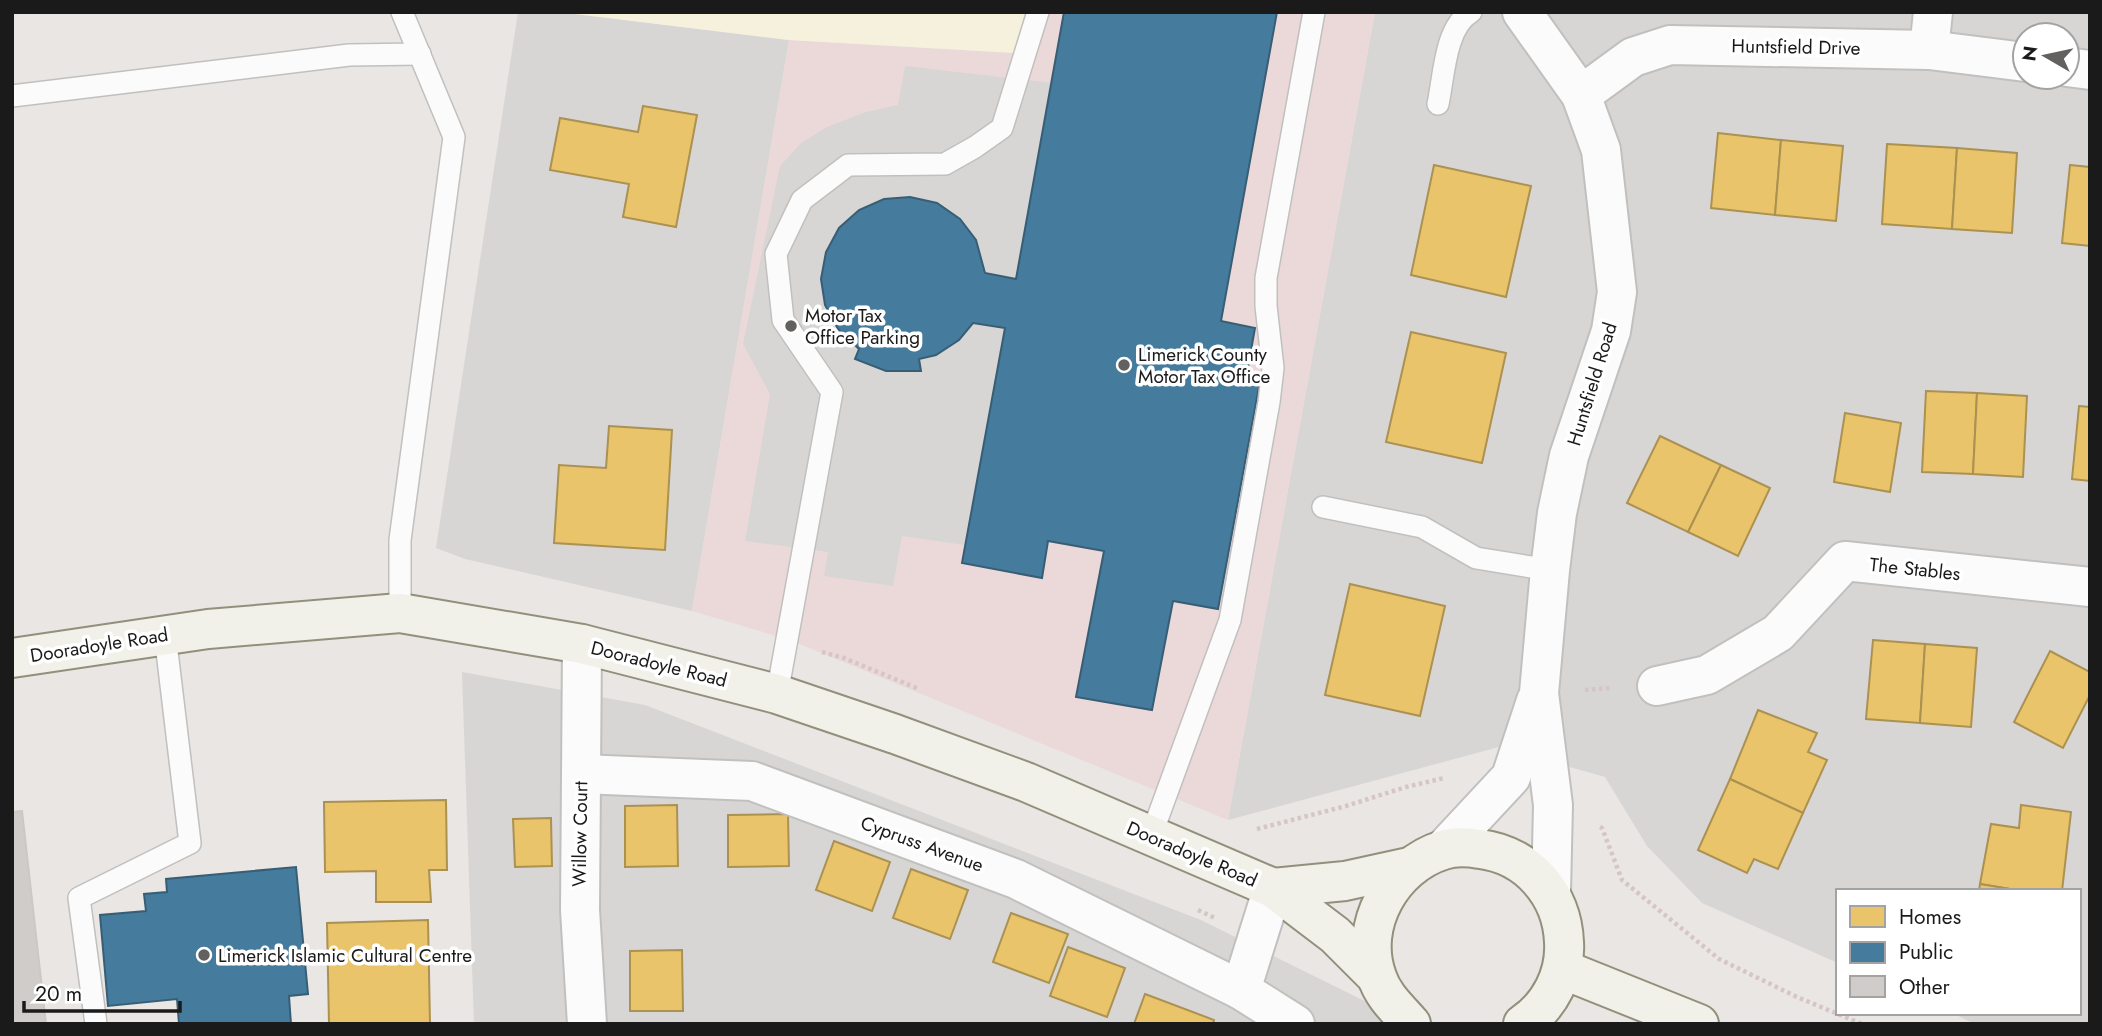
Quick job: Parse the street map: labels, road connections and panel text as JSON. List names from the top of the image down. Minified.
{"streets":{"main road":["Dooradoyle Road"],"street":["Huntsfield Drive","Huntsfield Road","The Stables","Willow Court","Cypruss Avenue"]},"crossings":[["Huntsfield Drive","Huntsfield Road"],["Dooradoyle Road","Willow Court"],["Willow Court","Cypruss Avenue"]],"places":["Motor Tax Office Parking","Limerick County Motor Tax Office","Limerick Islamic Cultural Centre"],"legend":["Homes","Public","Other"],"scale_bar":"20 m","north":"left"}
